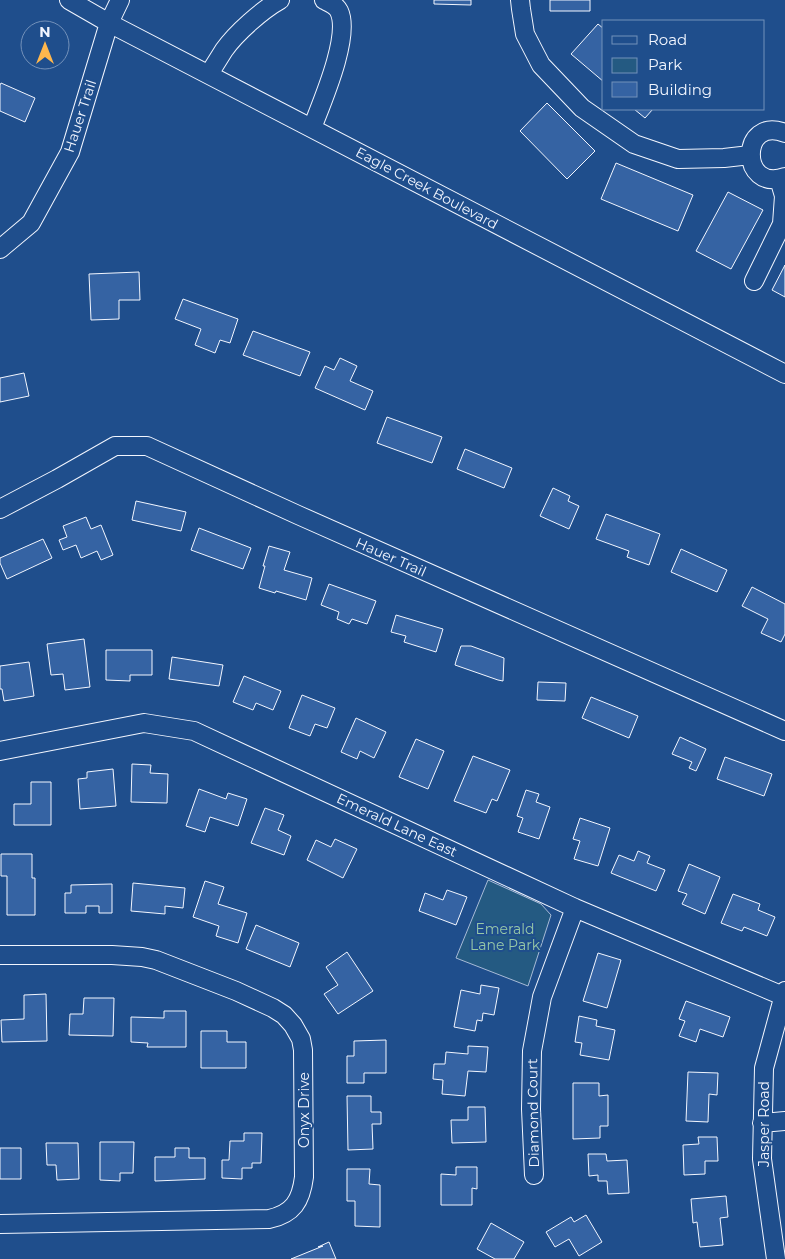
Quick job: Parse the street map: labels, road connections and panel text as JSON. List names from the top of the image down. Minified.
{"streets":{"street":["Hauer Trail","Eagle Creek Boulevard","Emerald Lane East","Onyx Drive","Diamond Court","Jasper Road"]},"crossings":[["Hauer Trail","Eagle Creek Boulevard"],["Emerald Lane East","Diamond Court"],["Emerald Lane East","Jasper Road"]],"parks":["Emerald Lane Park"],"legend":["Road","Park","Building"],"north":"top"}
